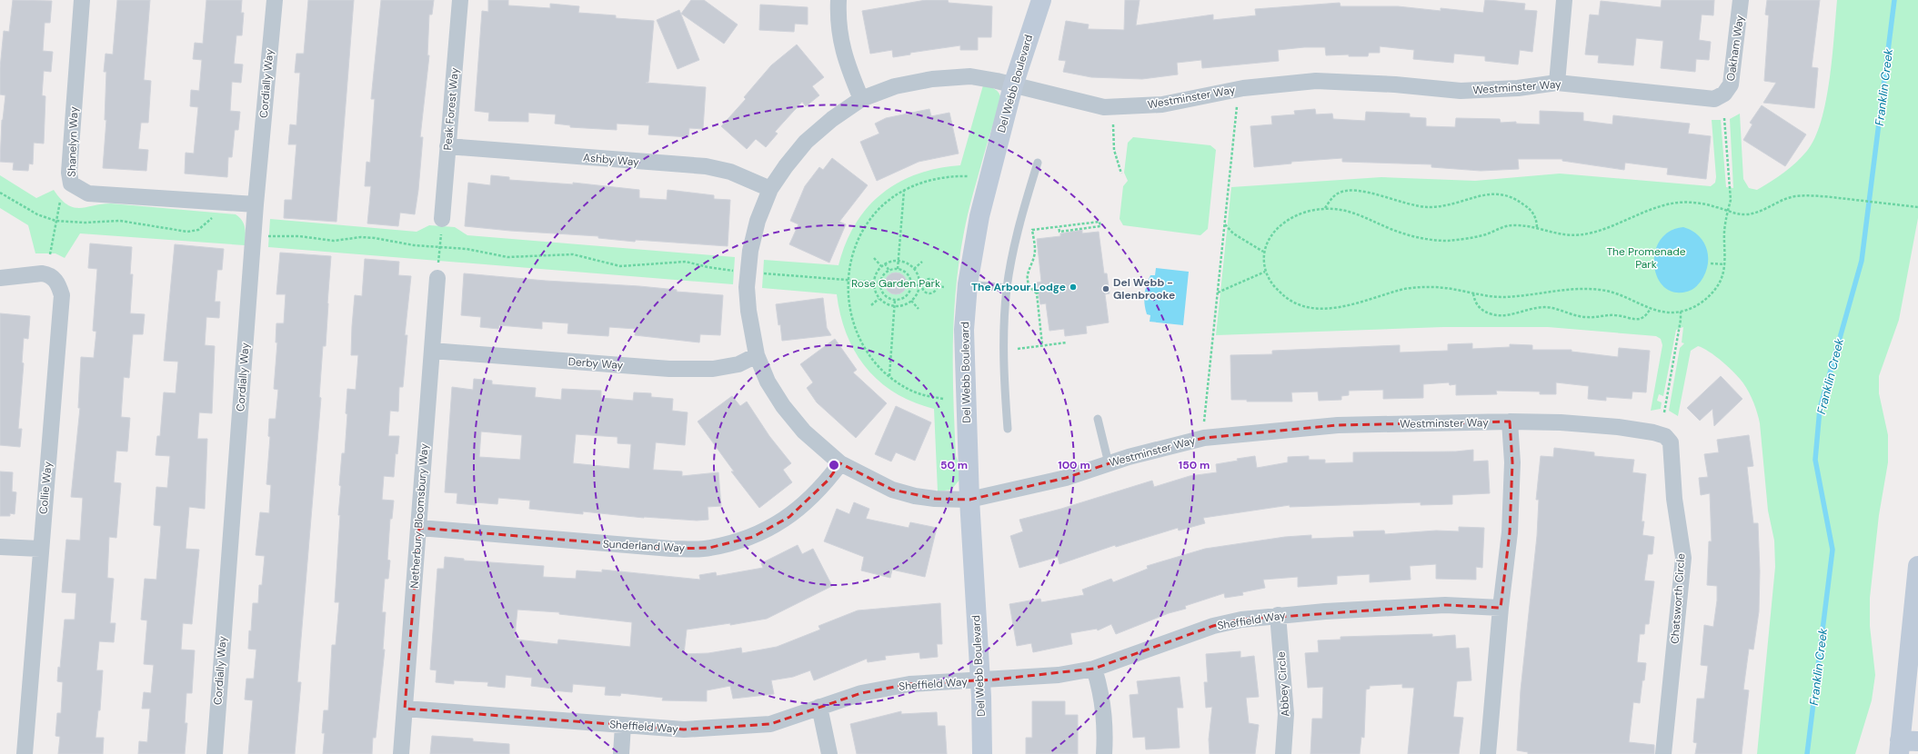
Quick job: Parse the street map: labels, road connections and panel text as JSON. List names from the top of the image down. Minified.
{"streets":{"street":["Oakham Way","Cordially Way","Del Webb Boulevard","Westminster Way","Peak Forest Way","Shanelyn Way","Ashby Way","Derby Way","Collie Way","Netherbury Bloomsbury Way","Sunderland Way","Chatsworth Circle","Sheffield Way","Abbey Circle"]},"crossings":[["Oakham Way","Westminster Way"],["Cordially Way","Shanelyn Way"],["Del Webb Boulevard","Westminster Way"],["Del Webb Boulevard","Sheffield Way"],["Westminster Way","Ashby Way"],["Westminster Way","Derby Way"],["Westminster Way","Sunderland Way"],["Westminster Way","Chatsworth Circle"],["Peak Forest Way","Ashby Way"],["Derby Way","Netherbury Bloomsbury Way"],["Netherbury Bloomsbury Way","Sunderland Way"],["Netherbury Bloomsbury Way","Sheffield Way"],["Sheffield Way","Abbey Circle"]],"water":["Franklin Creek"],"parks":["The Promenade Park","Rose Garden Park"],"places":["The Arbour Lodge","Del Webb - Glenbrooke"],"rings":["50 m","100 m","150 m"]}
